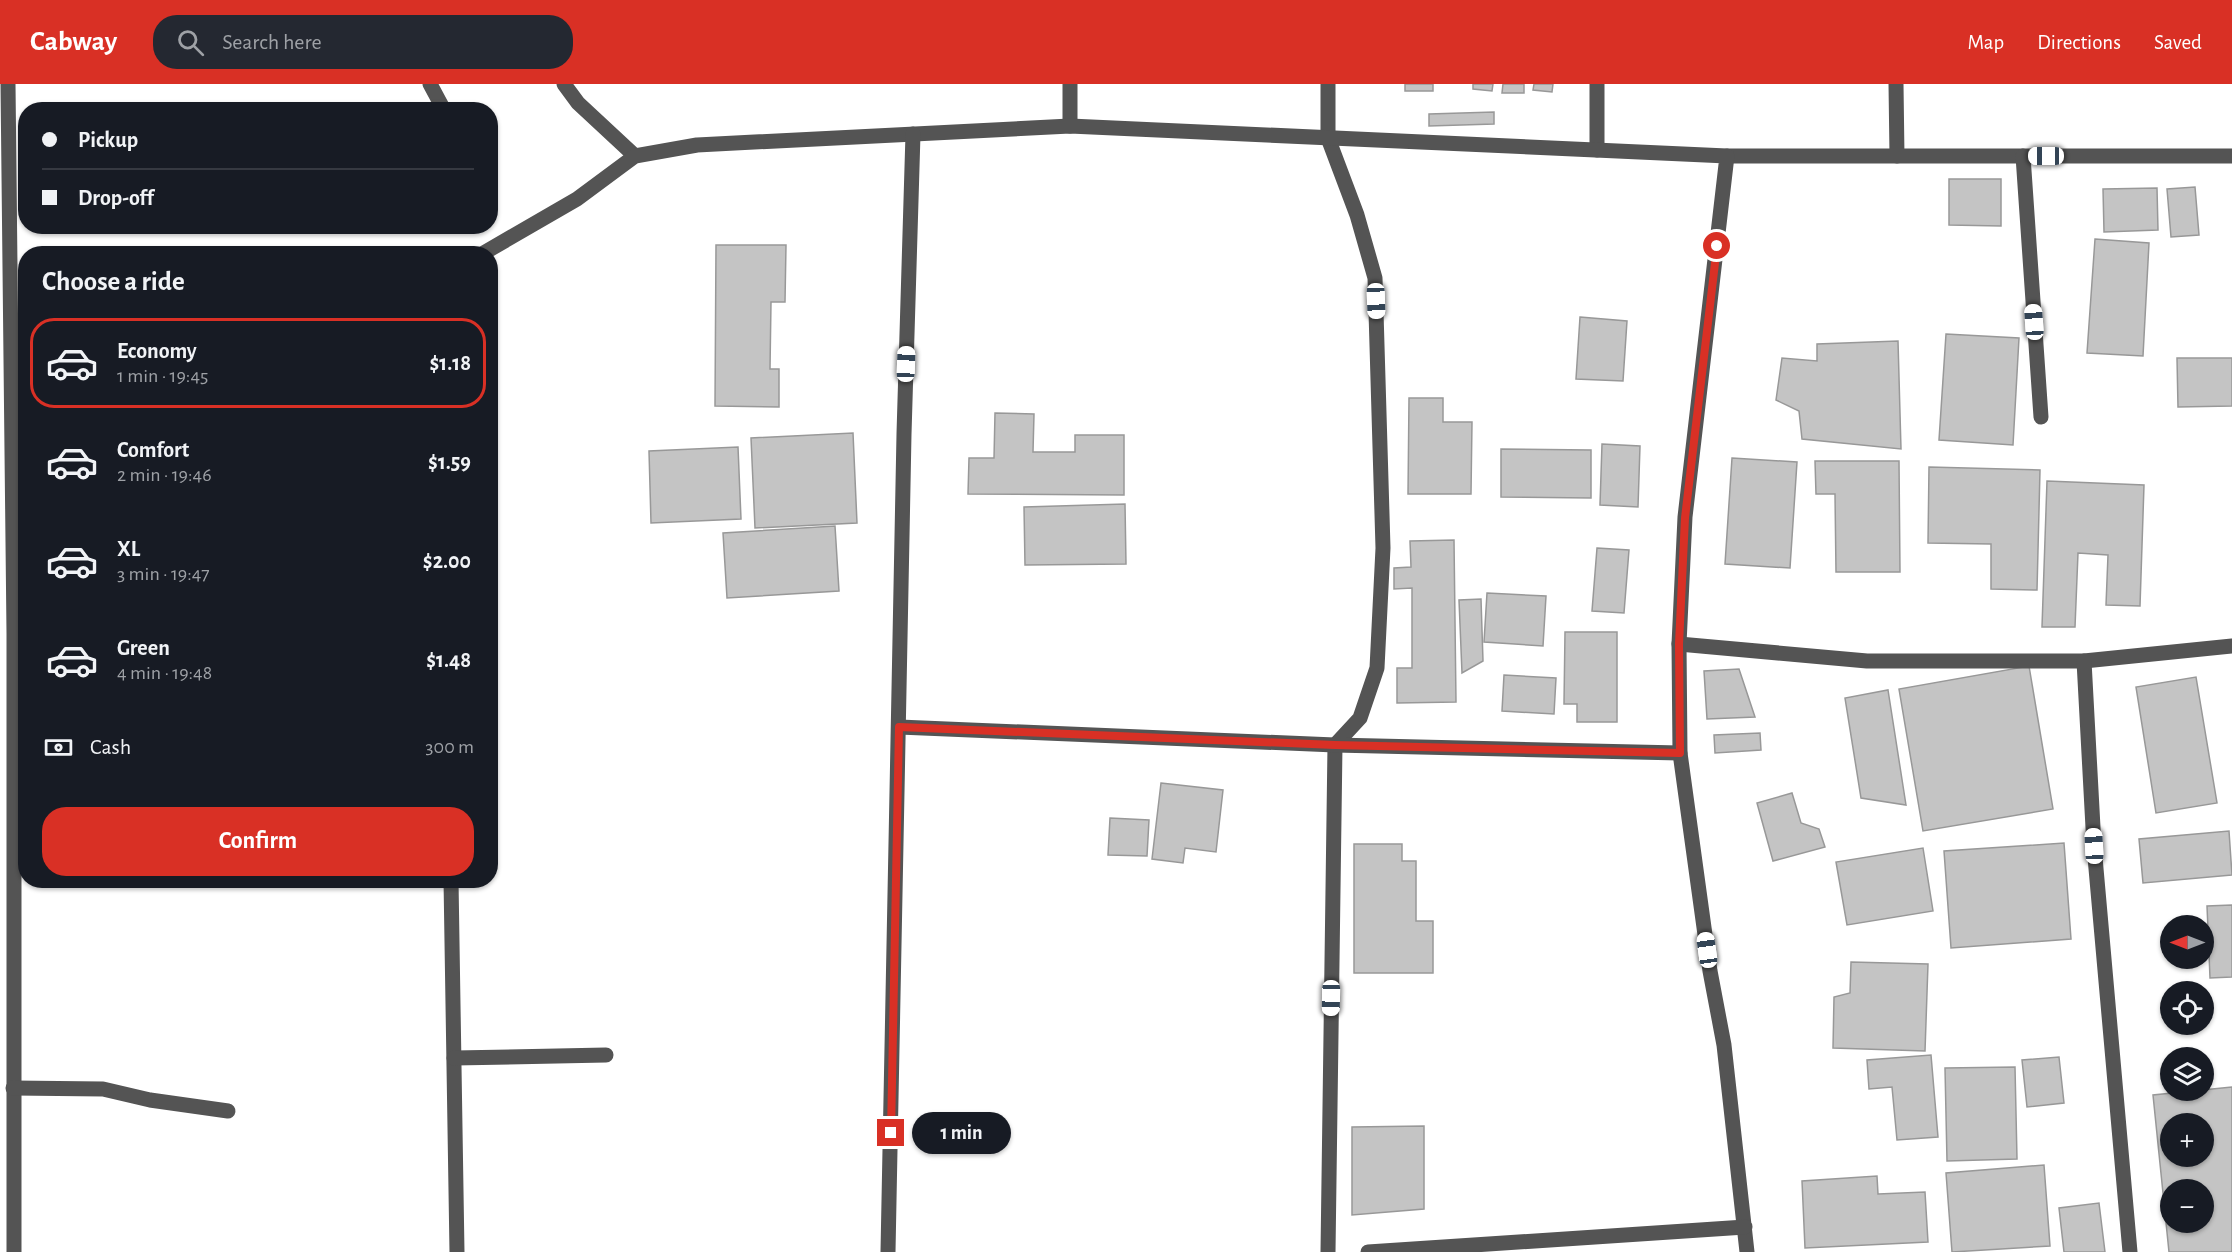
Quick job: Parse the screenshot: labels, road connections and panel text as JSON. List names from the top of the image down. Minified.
{"north":"left","page":{"header":"Cabway","search":"Search here","nav":["Map","Directions","Saved"],"banner":["Pickup","Drop-off"],"heading":"Choose a ride","list":[{"name":"Economy","note":"1 min · 19:45","value":"$1.18"},{"name":"Comfort","note":"2 min · 19:46","value":"$1.59"},{"name":"XL","note":"3 min · 19:47","value":"$2.00"},{"name":"Green","note":"4 min · 19:48","value":"$1.48"}],"pay":["Cash","300 m"],"buttons":"Confirm","map_buttons":["+","−"],"bubble":"1 min"}}
